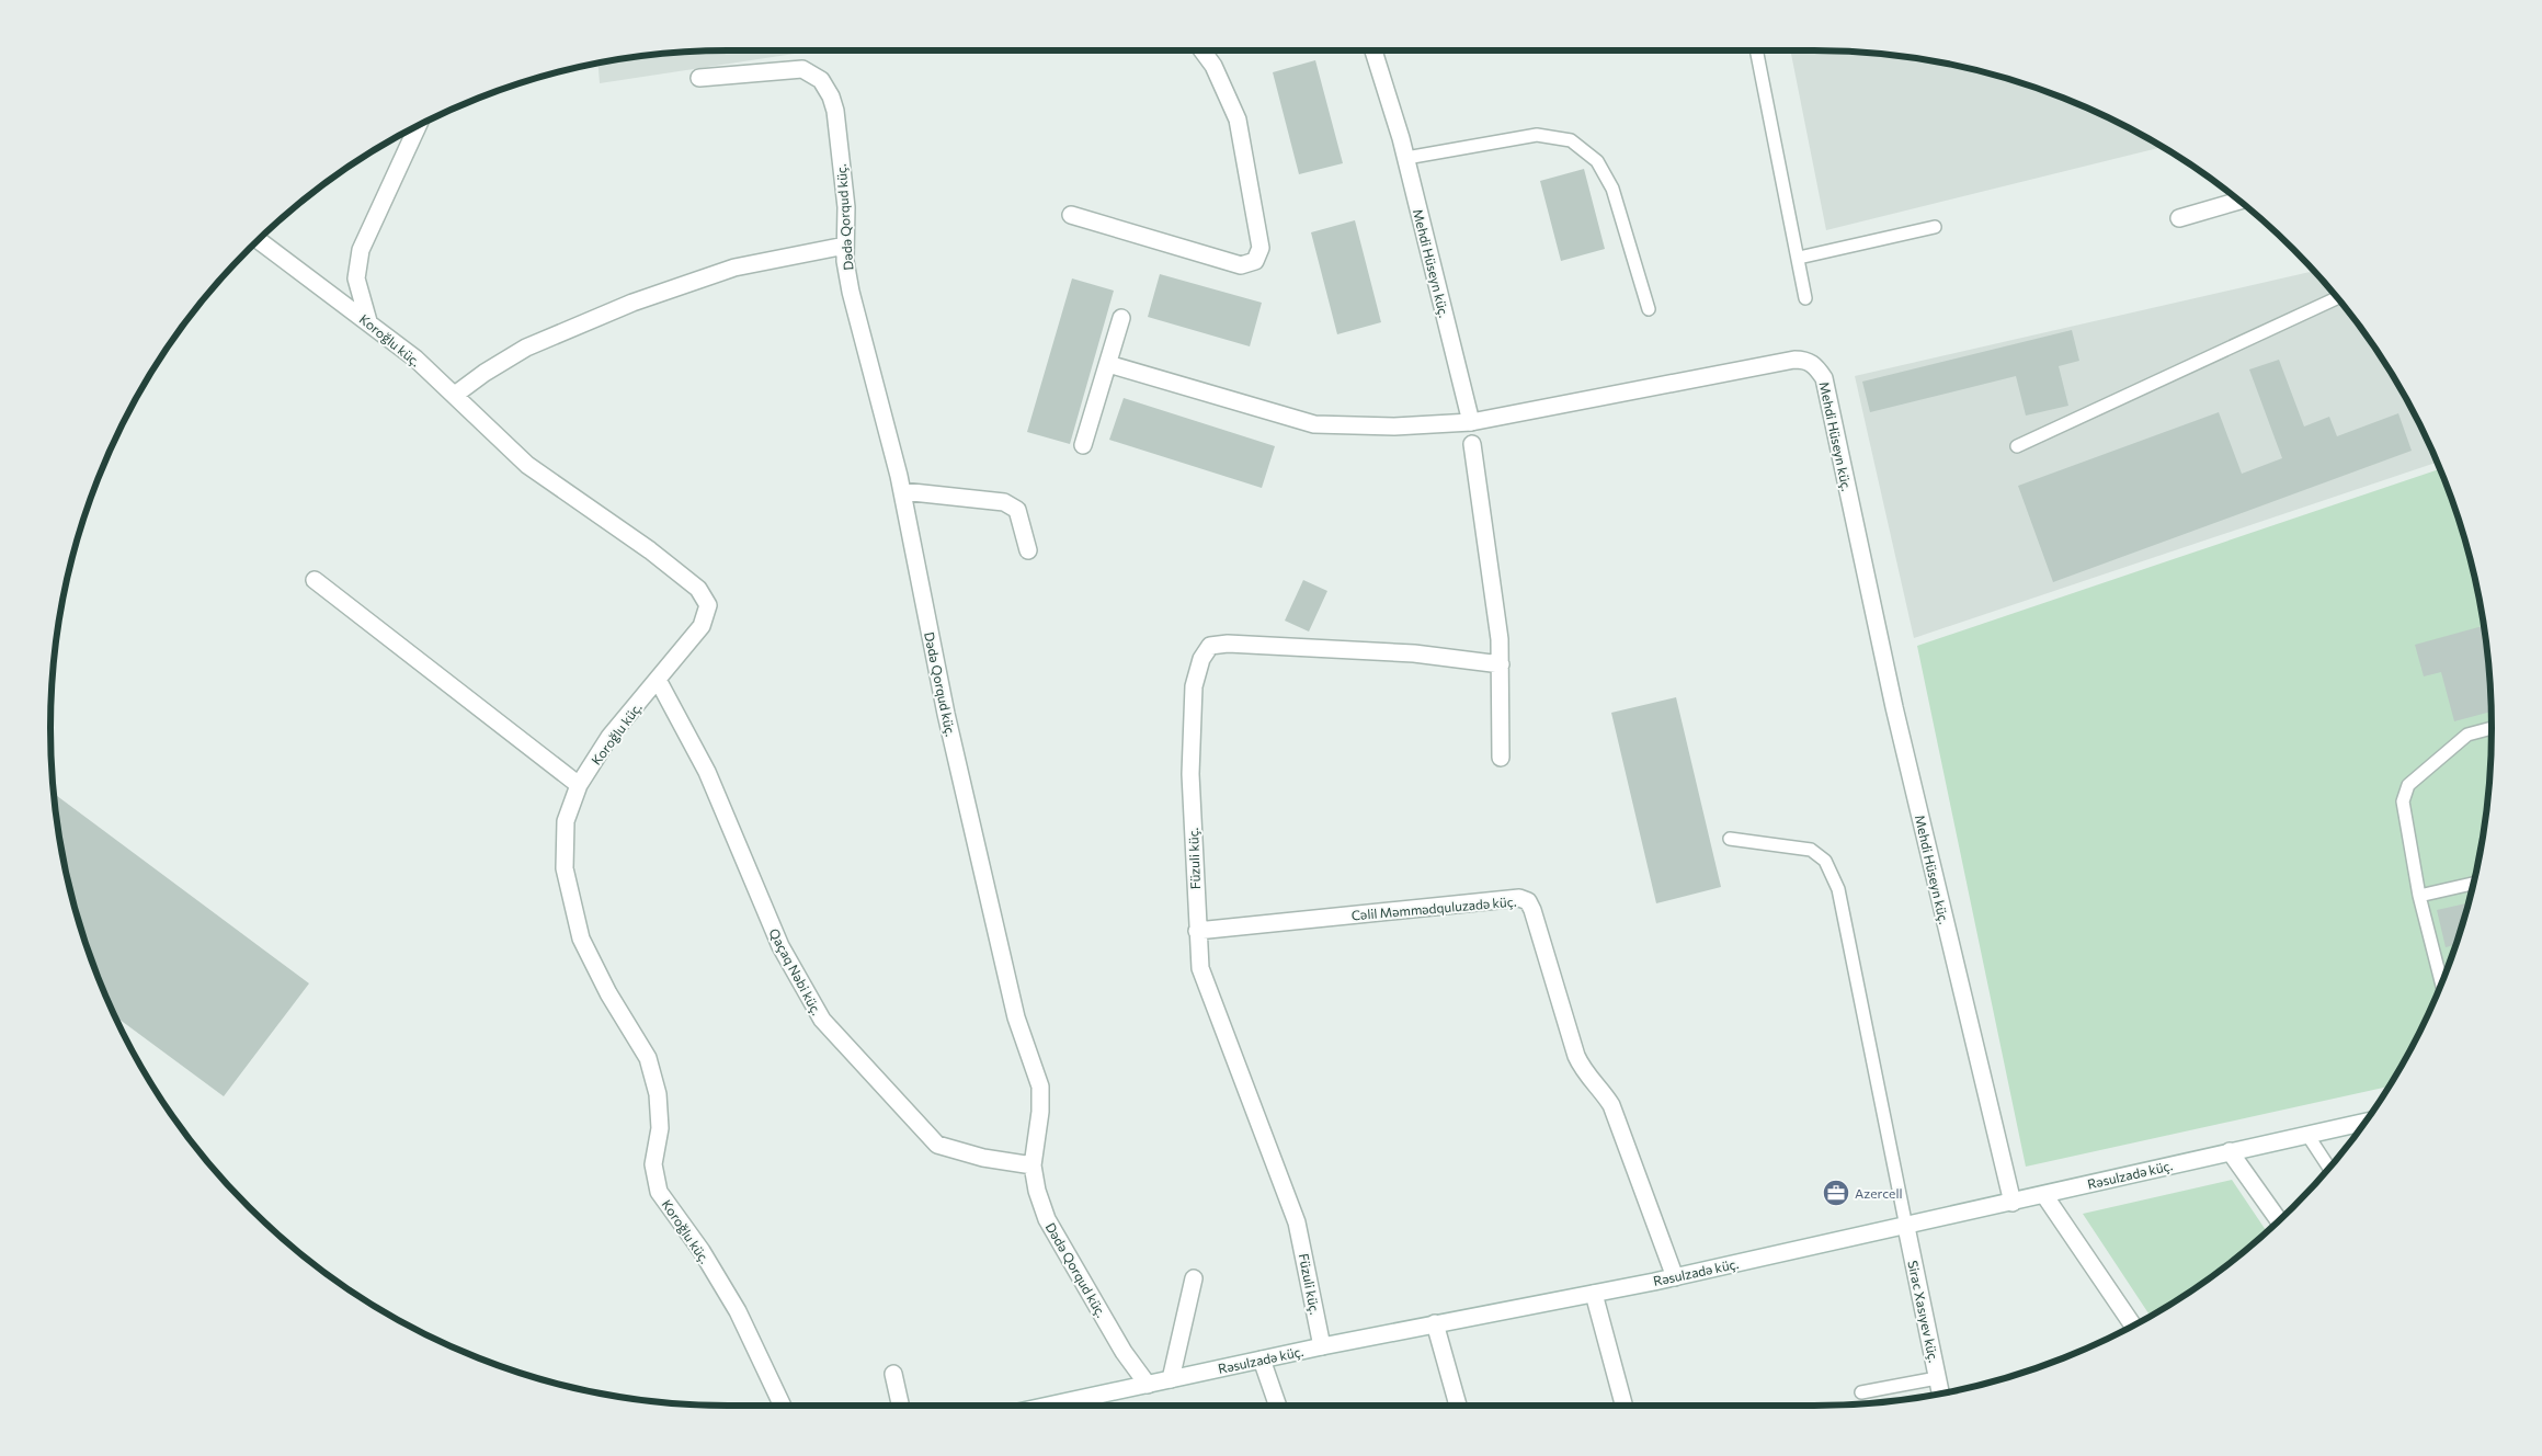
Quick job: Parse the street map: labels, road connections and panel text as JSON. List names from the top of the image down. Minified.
{"streets":{"street":["Dədə Qorqud küç.","Mehdi Hüseyn küç.","Koroğlu küç.","Füzuli küç.","Cəlil Məmmədquluzadə küç.","Qaçaq Nəbi küç.","Rəsulzadə küç.","Sirac Xasıyev küç."]},"crossings":[["Dədə Qorqud küç.","Qaçaq Nəbi küç."],["Dədə Qorqud küç.","Rəsulzadə küç."],["Mehdi Hüseyn küç.","Rəsulzadə küç."],["Koroğlu küç.","Qaçaq Nəbi küç."],["Füzuli küç.","Cəlil Məmmədquluzadə küç."],["Füzuli küç.","Rəsulzadə küç."],["Cəlil Məmmədquluzadə küç.","Rəsulzadə küç."],["Rəsulzadə küç.","Sirac Xasıyev küç."]],"places":{"office":["Azercell"]}}
